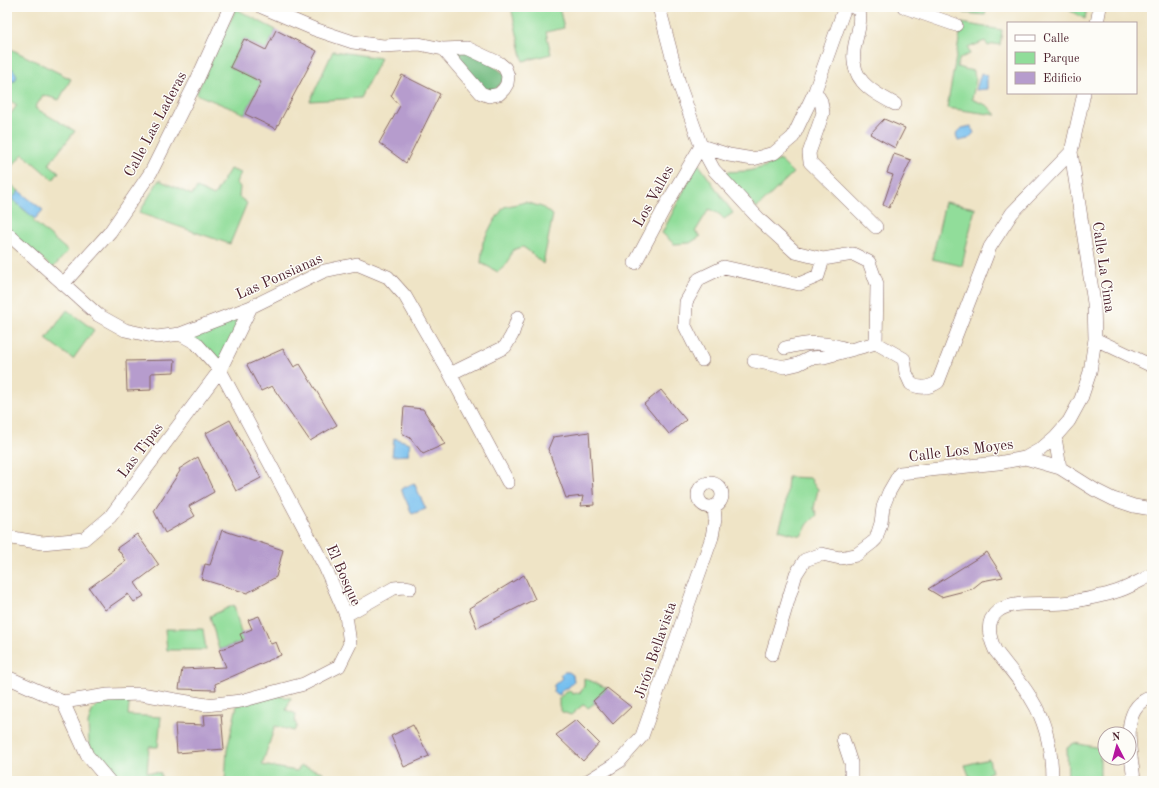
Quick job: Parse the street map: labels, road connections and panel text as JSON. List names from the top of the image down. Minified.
{"streets":{"street":["Calle Las Laderas","Los Valles","Calle La Cima","Las Ponsianas","Las Tipas","Calle Los Moyes","El Bosque","Jirón Bellavista"]},"crossings":[["Calle Las Laderas","Las Ponsianas"],["Calle La Cima","Calle Los Moyes"],["Las Ponsianas","Las Tipas"],["Las Ponsianas","El Bosque"],["Las Tipas","El Bosque"]],"legend":["Calle","Parque","Edificio"],"north":"top"}
